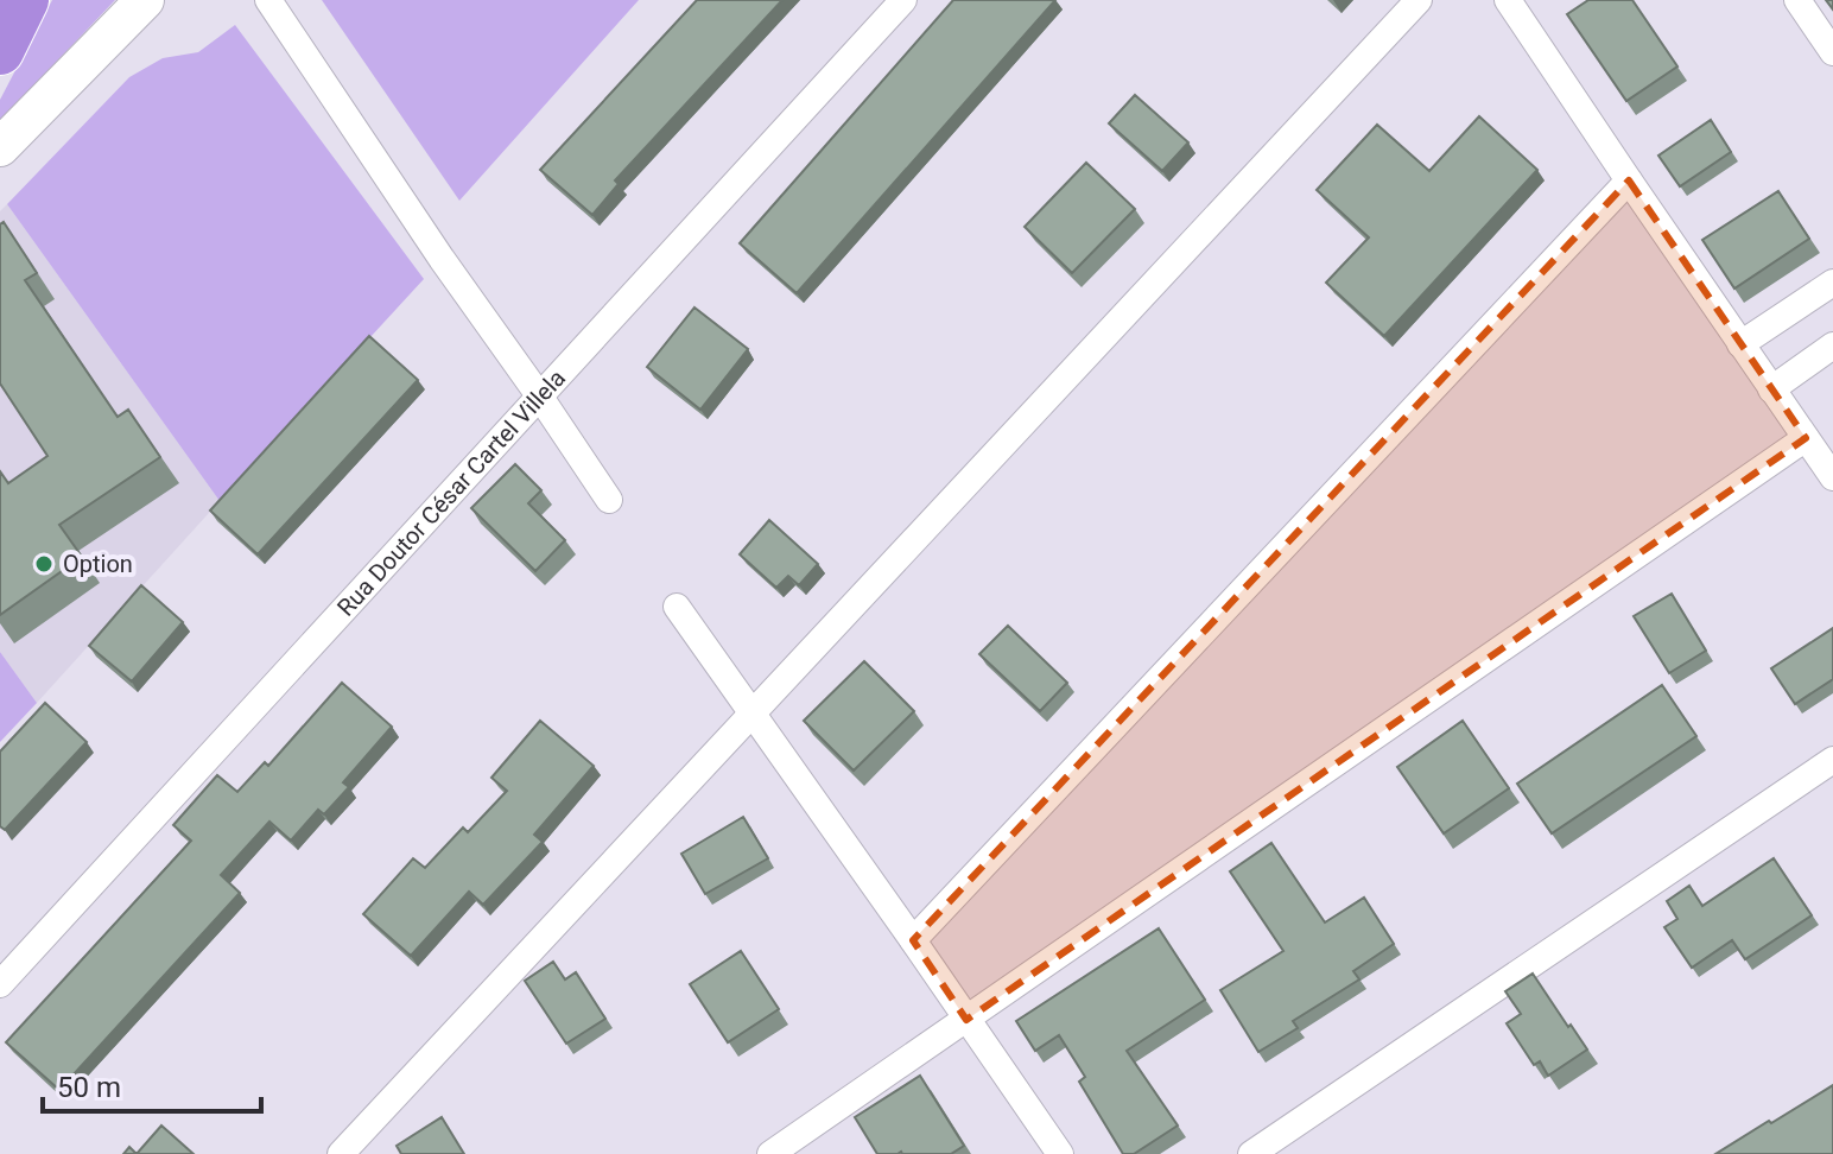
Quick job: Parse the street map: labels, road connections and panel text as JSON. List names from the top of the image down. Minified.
{"streets":{"street":["Rua Doutor César Cartel Villela"]},"places":["Option"],"scale_bar":"50 m"}
